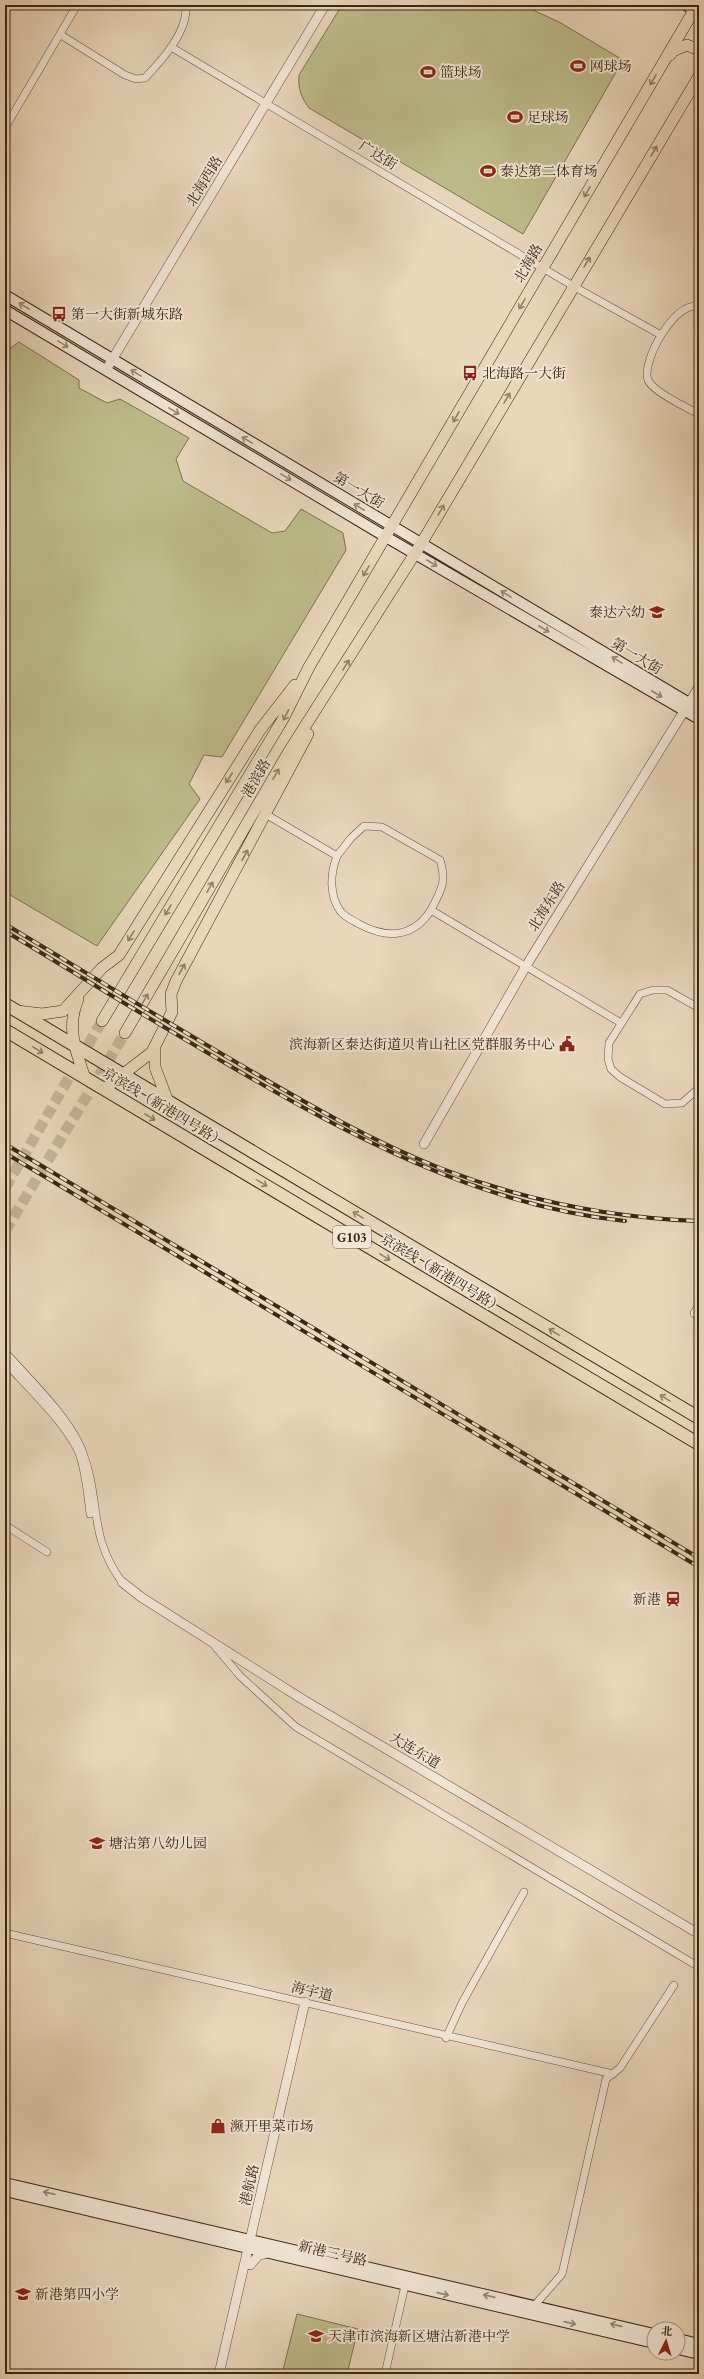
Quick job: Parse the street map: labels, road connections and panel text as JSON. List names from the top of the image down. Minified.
{"streets":{"highway":["京滨线（新港四号路）","G103"],"main road":["北海路","第一大街","港滨路","新港三号路"],"street":["广达街","北海西路","北海东路","大连东道","海宇道","港航路"]},"crossings":[["广达街","北海西路"],["广达街","北海路"],["北海西路","第一大街"],["北海路","第一大街"],["第一大街","港滨路"],["第一大街","北海东路"],["海宇道","港航路"],["港航路","新港三号路"]],"places":{"sports":["网球场","篮球场","足球场","泰达第二体育场"],"bus stop":["第一大街新城东路","北海路一大街"],"school or university":["泰达六幼","塘沽第八幼儿园","新港第四小学","天津市滨海新区塘沽新港中学"],"public building":["滨海新区泰达街道贝肯山社区党群服务中心"],"station":["新港"],"shop":["濒开里菜市场"]},"north":"top"}
